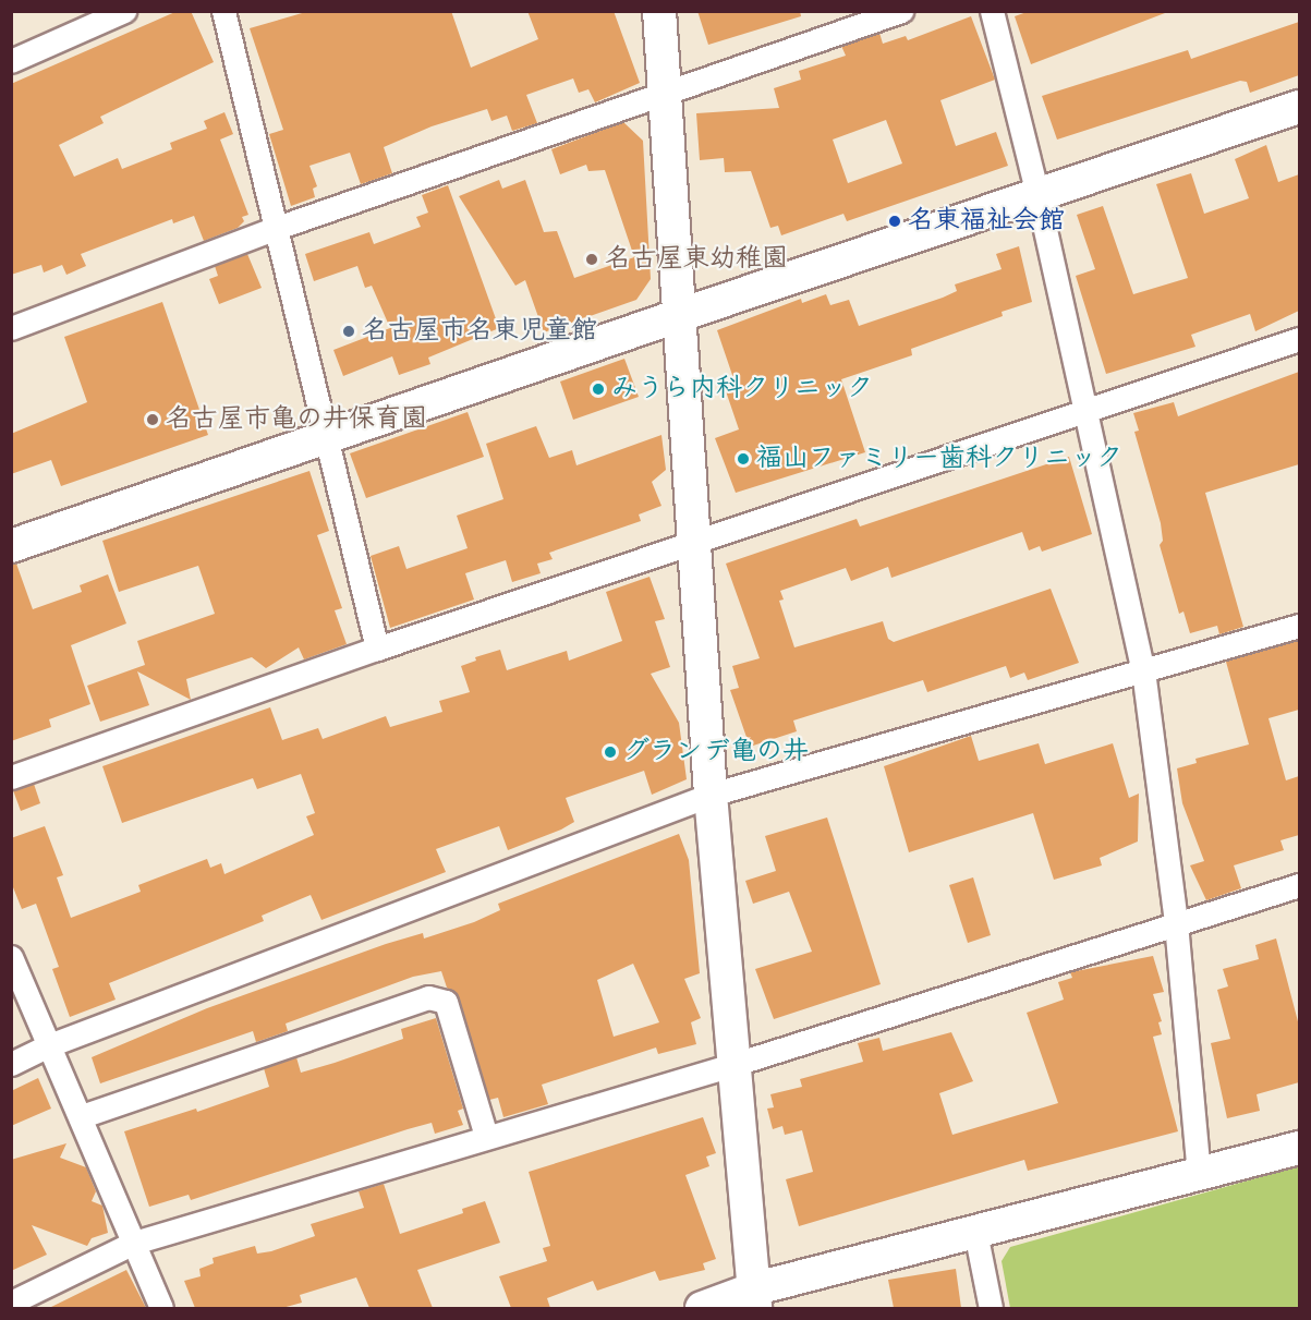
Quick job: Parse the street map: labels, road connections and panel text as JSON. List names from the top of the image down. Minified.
{"places":["名東福祉会館","名古屋東幼稚園","名古屋市名東児童館","みうら内科クリニック","名古屋市亀の井保育園","福山ファミリー歯科クリニック","グランデ亀の井"]}
